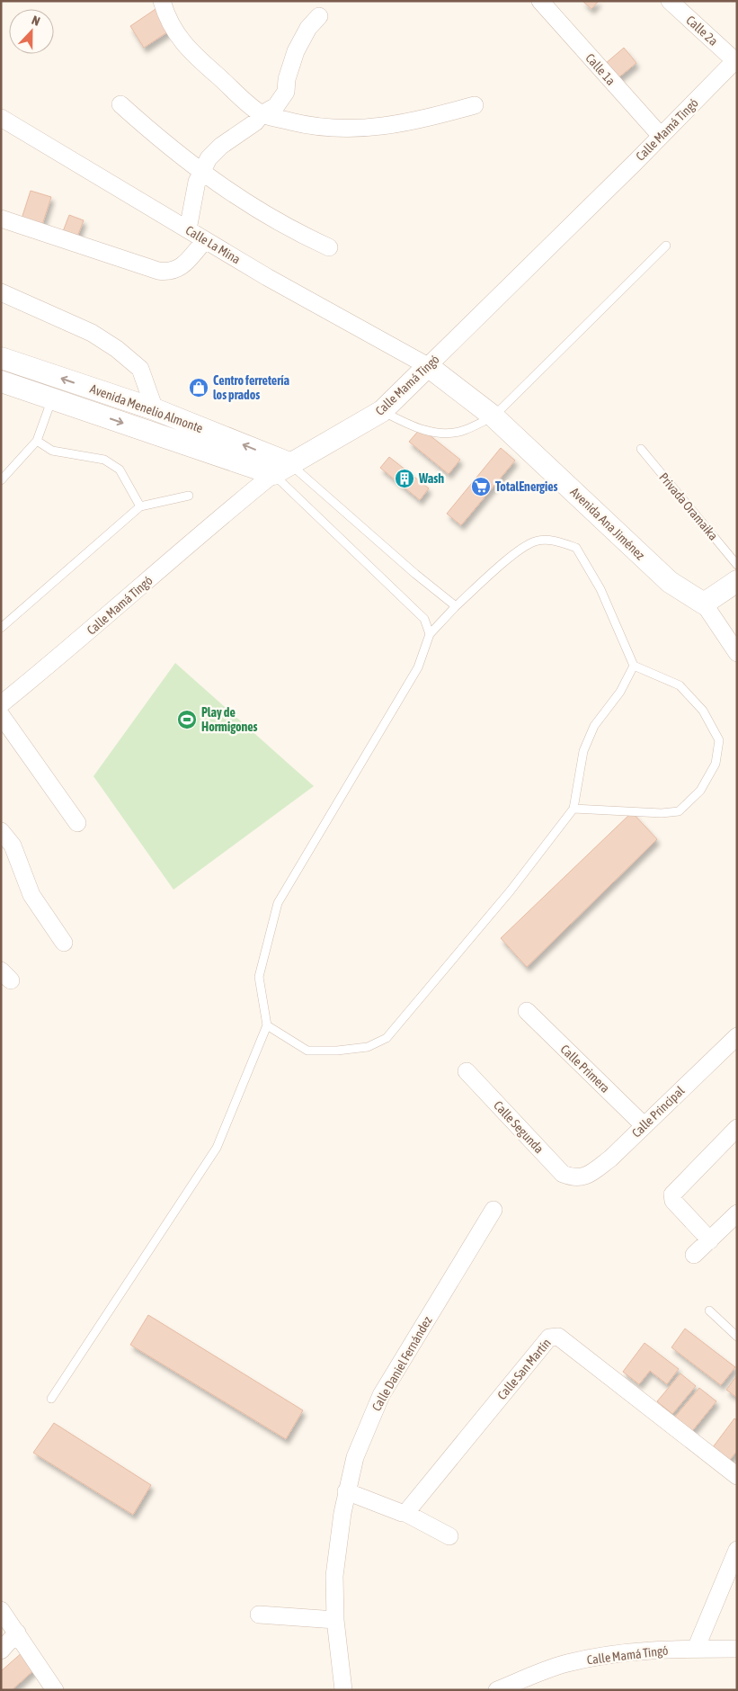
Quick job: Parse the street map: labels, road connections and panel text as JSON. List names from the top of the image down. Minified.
{"streets":{"street":["Calle 2a","Calle 1a","Calle Mamá Tingó","Calle La Mina","Avenida Menelio Almonte","Avenida Ana Jiménez","Calle Primera","Calle Principal","Calle Segunda","Calle Daniel Fernández","Calle San Martín"],"lane":["Privada Oramaika"]},"crossings":[["Calle 2a","Calle Mamá Tingó"],["Calle 1a","Calle Mamá Tingó"],["Calle Mamá Tingó","Calle La Mina"],["Calle Mamá Tingó","Avenida Menelio Almonte"],["Calle Mamá Tingó","Avenida Ana Jiménez"],["Calle La Mina","Avenida Ana Jiménez"],["Calle Primera","Calle Principal"],["Calle Principal","Calle Segunda"]],"places":{"shop":["Centro ferretería los prados"],"building":["Wash"],"supermarket":["TotalEnergies"],"sports":["Play de Hormigones"]},"north":"top"}
